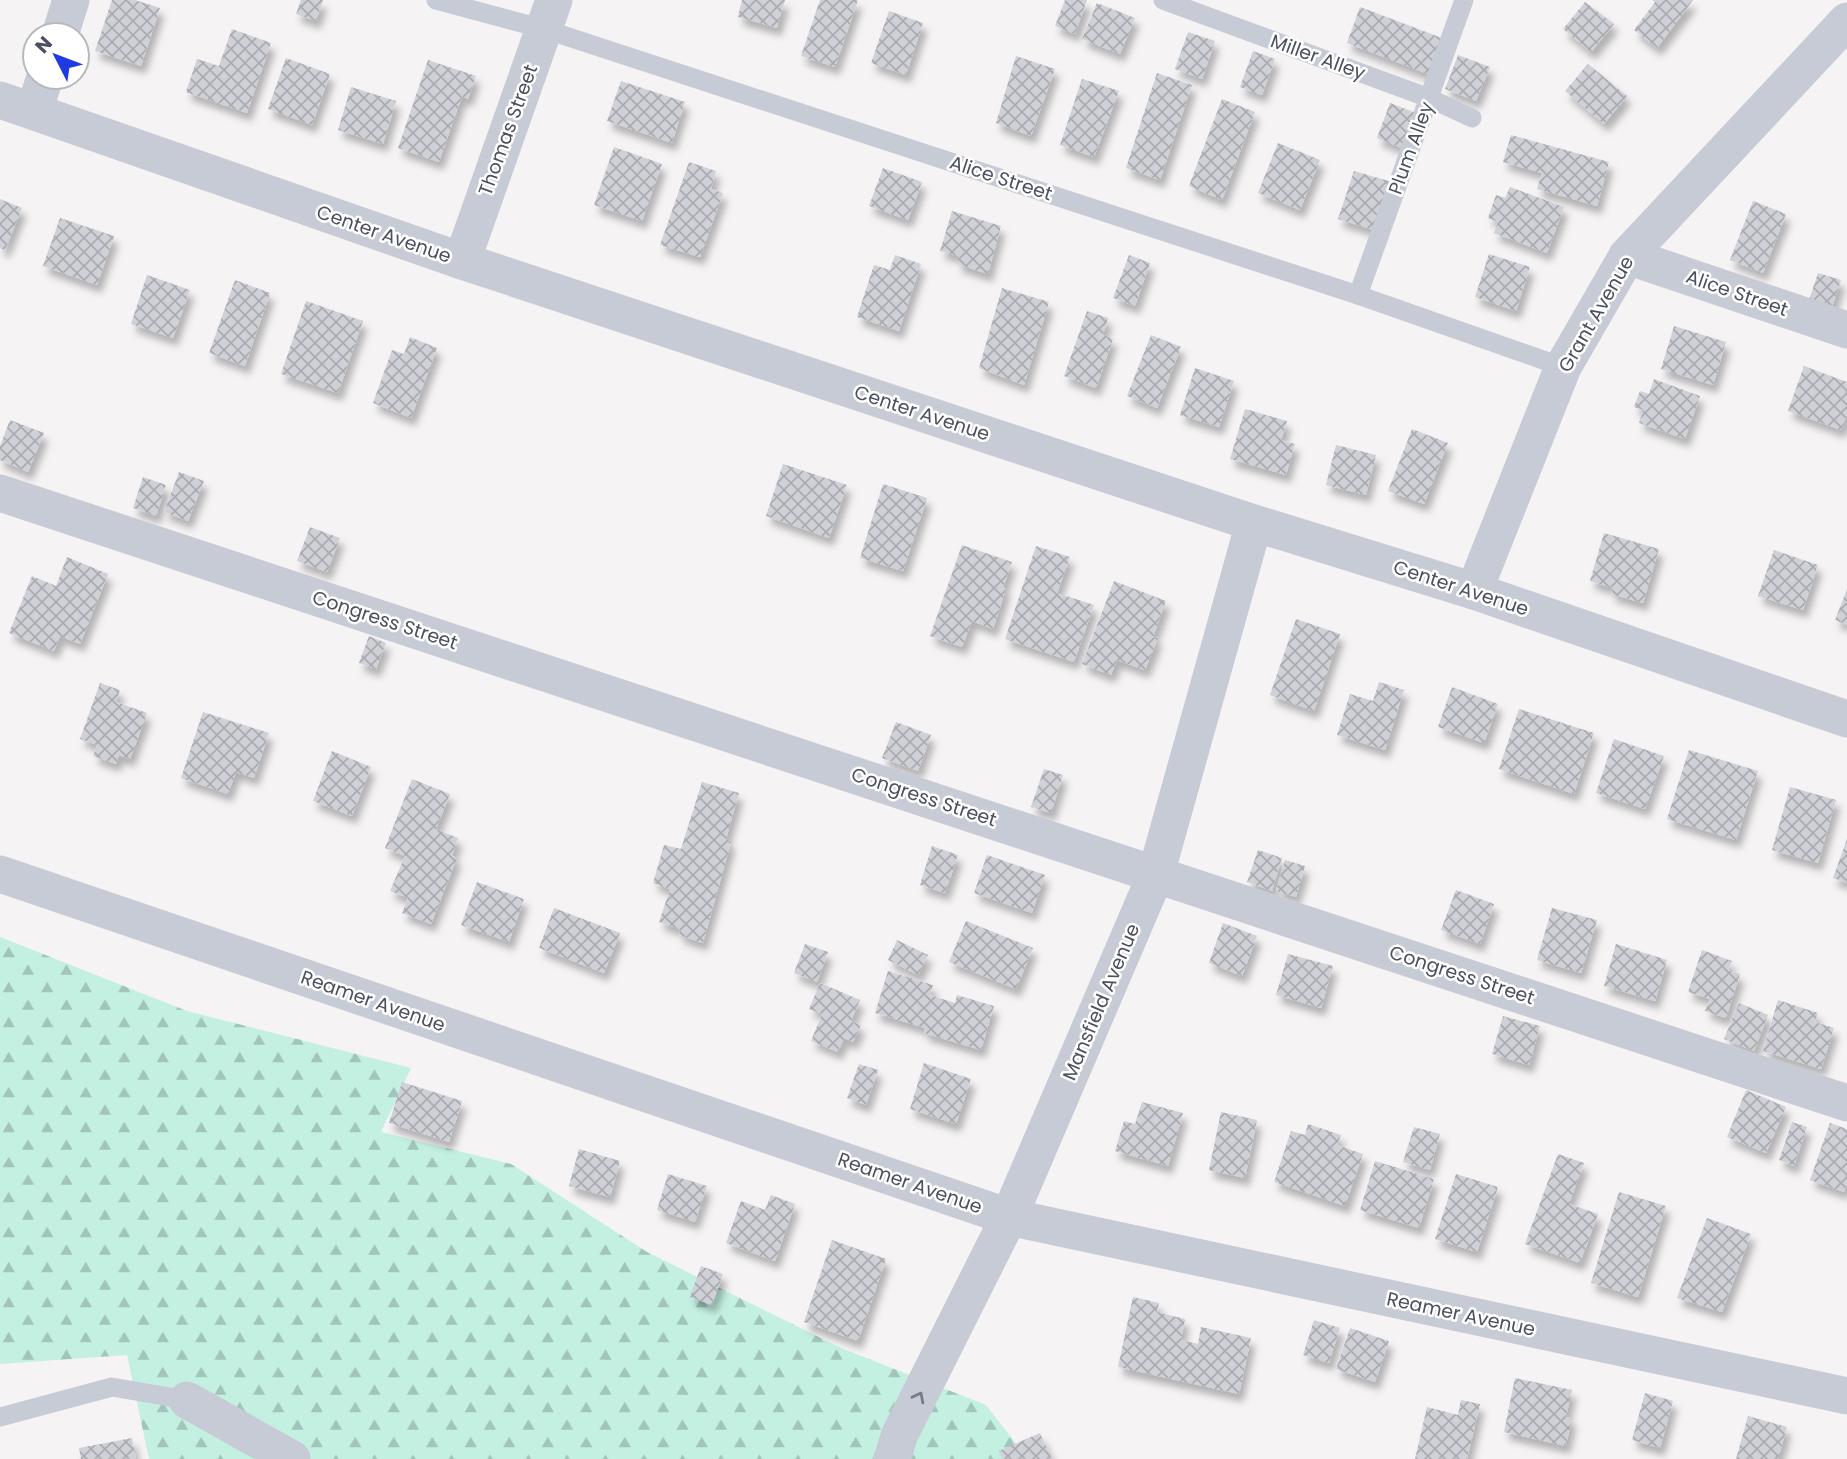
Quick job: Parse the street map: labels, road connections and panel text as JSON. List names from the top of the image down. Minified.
{"streets":{"street":["Thomas Street","Alice Street","Center Avenue","Grant Avenue","Congress Street","Reamer Avenue","Mansfield Avenue"],"lane":["Miller Alley","Plum Alley"]},"crossings":[["Miller Alley","Plum Alley"],["Thomas Street","Alice Street"],["Thomas Street","Center Avenue"],["Plum Alley","Alice Street"],["Alice Street","Grant Avenue"],["Center Avenue","Grant Avenue"],["Center Avenue","Mansfield Avenue"],["Congress Street","Mansfield Avenue"],["Reamer Avenue","Mansfield Avenue"]],"north":"top left"}
